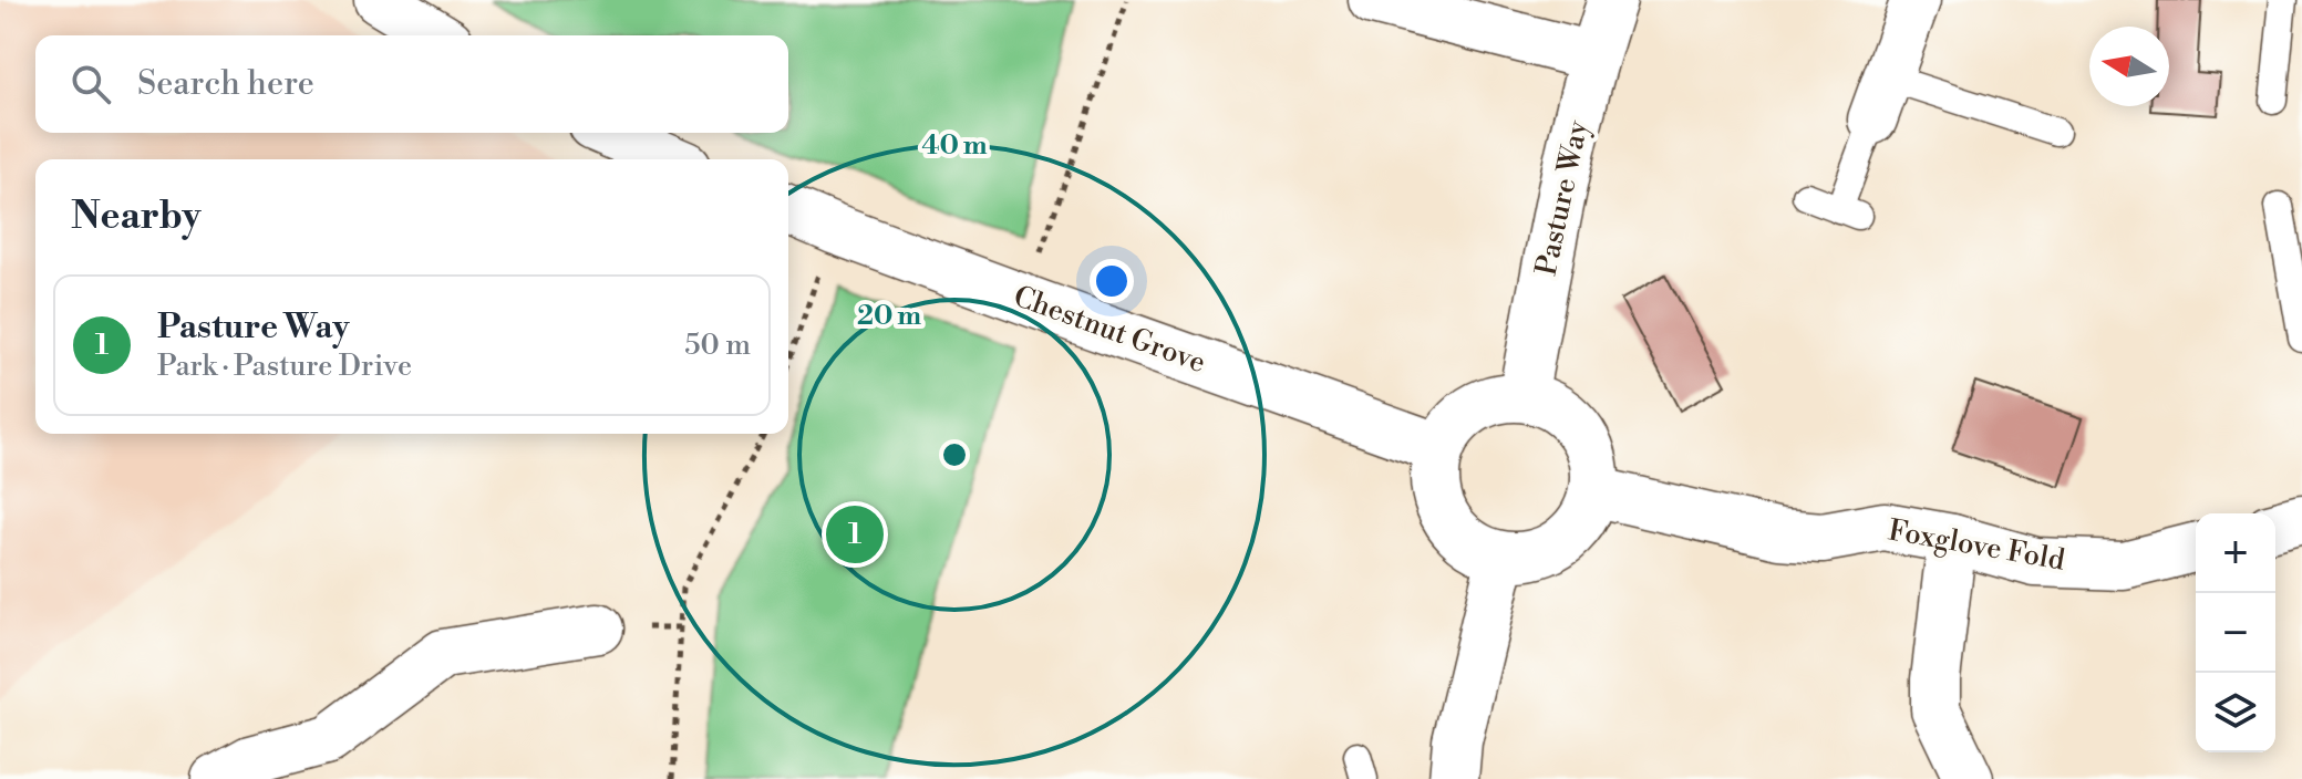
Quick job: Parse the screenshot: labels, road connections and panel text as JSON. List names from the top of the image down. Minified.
{"streets":{"street":["Pasture Way","Chestnut Grove","Foxglove Fold"]},"crossings":[["Pasture Way","Chestnut Grove"],["Pasture Way","Foxglove Fold"],["Chestnut Grove","Foxglove Fold"]],"north":"left","page":{"search":"Search here","heading":"Nearby","list":[{"mark":"1","name":"Pasture Way","note":"Park · Pasture Drive","value":"50 m"}],"pins":"1","map_buttons":["+","−"]},"rings":["40 m","20 m"]}
